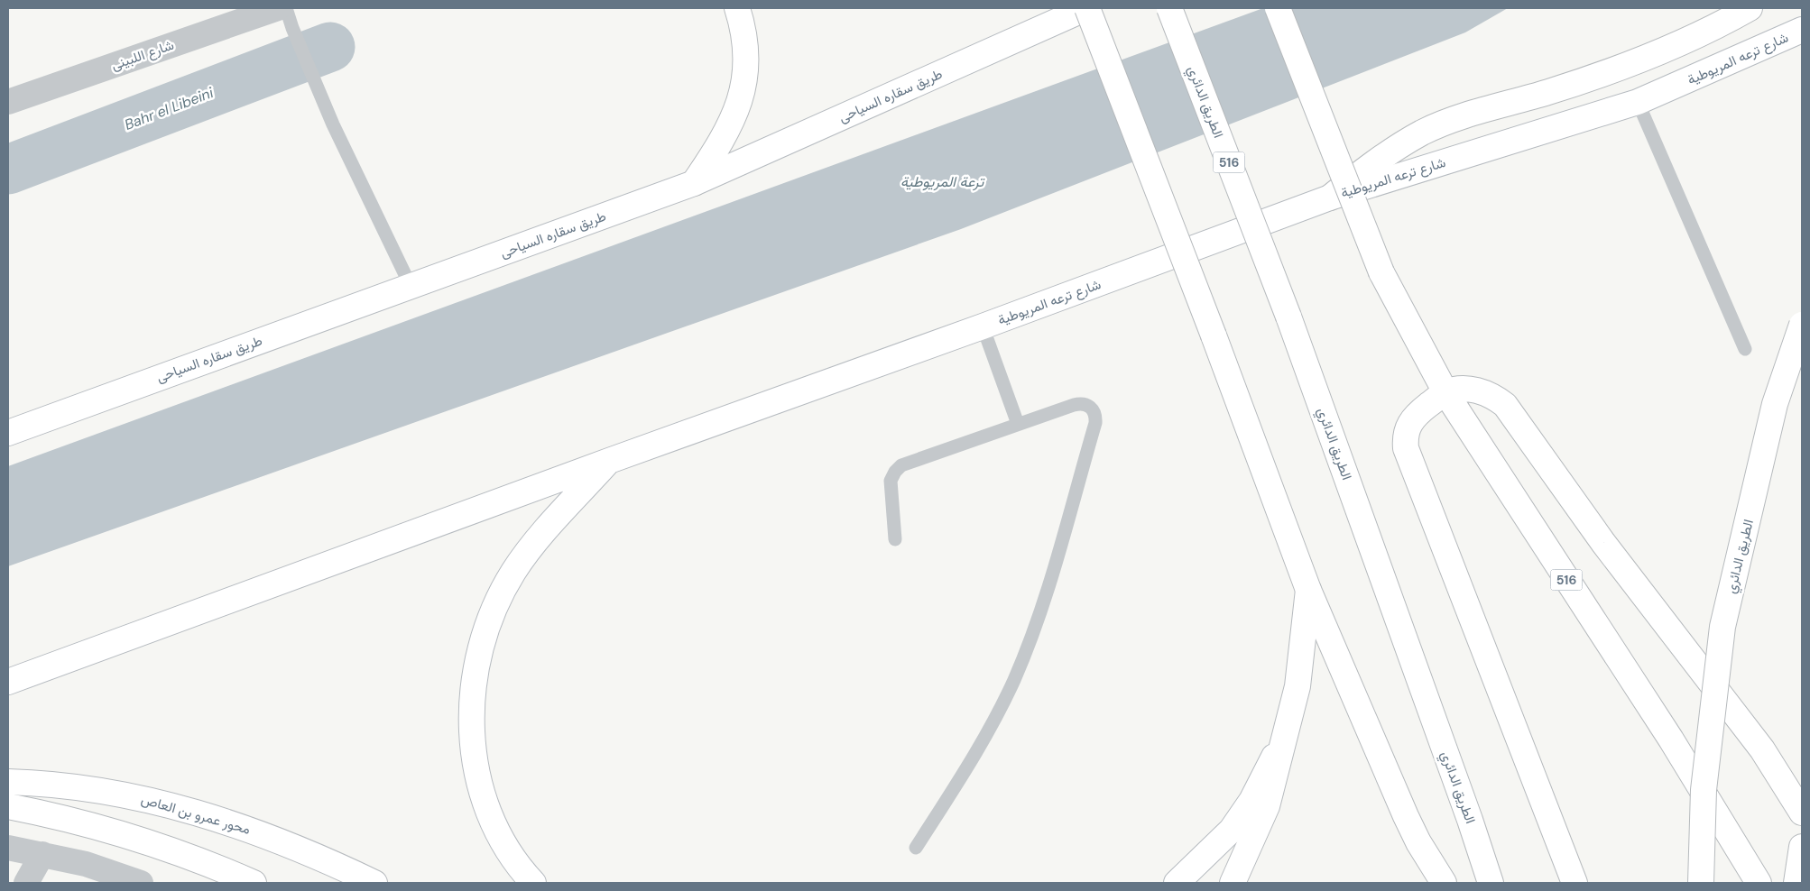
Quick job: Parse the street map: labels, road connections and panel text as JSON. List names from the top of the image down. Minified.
{"streets":{"main road":["شارع ترعه المريوطية","طريق سقاره السياحى","الطريق الدائري","516","محور عمرو بن العاص"],"street":["شارع اللبينى"]},"water":["Bahr el Libeini","ترعة المريوطية"]}
